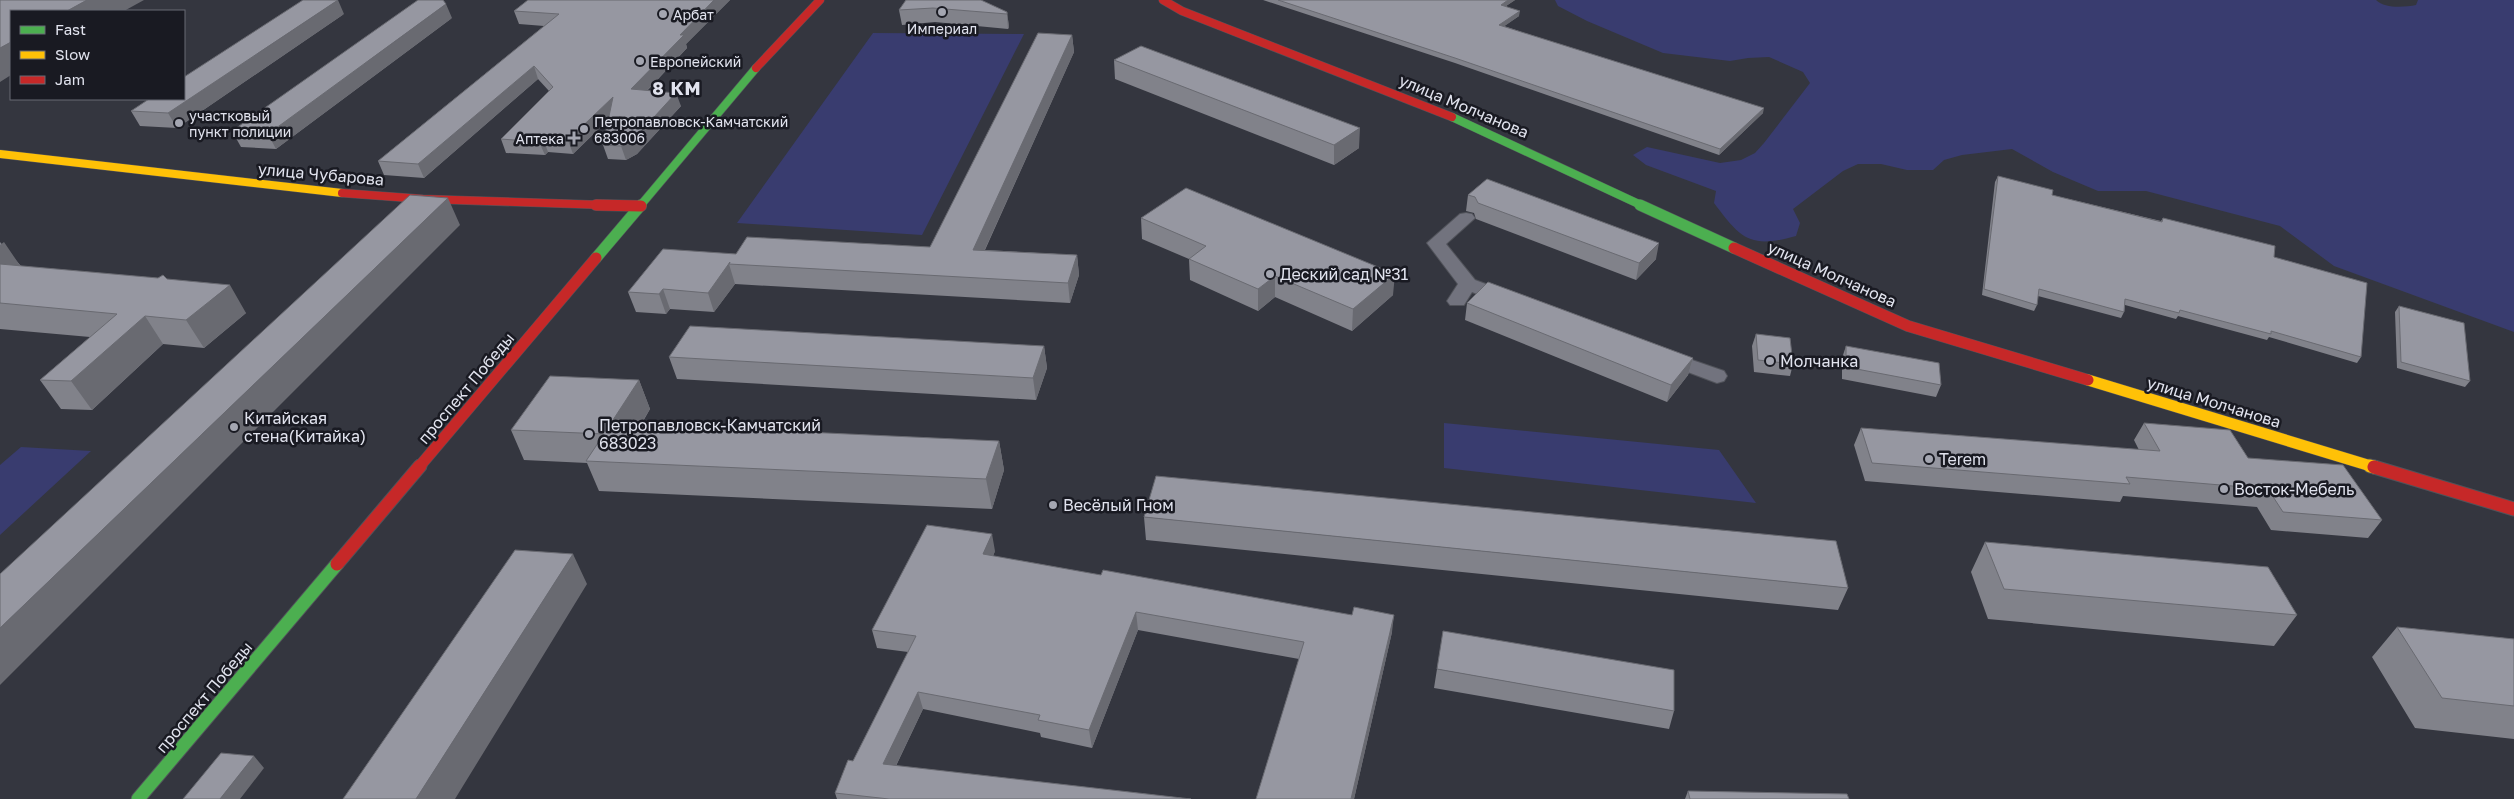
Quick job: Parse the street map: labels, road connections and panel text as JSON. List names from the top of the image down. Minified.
{"streets":{"street":["улица Молчанова","улица Чубарова","проспект Победы"]},"crossings":[["улица Чубарова","проспект Победы"]],"districts":["8 КМ"],"places":{"other":["Империал","Арбат","Европейский","участковый пункт полиции","Петропавловск-Камчатский 683006","Деский сад №31","Молчанка","Китайская стена(Китайка)","Петропавловск-Камчатский 683023","Terem","Восток-Мебель","Весёлый Гном"],"health":["Аптека"]},"legend":["Fast","Slow","Jam"]}
